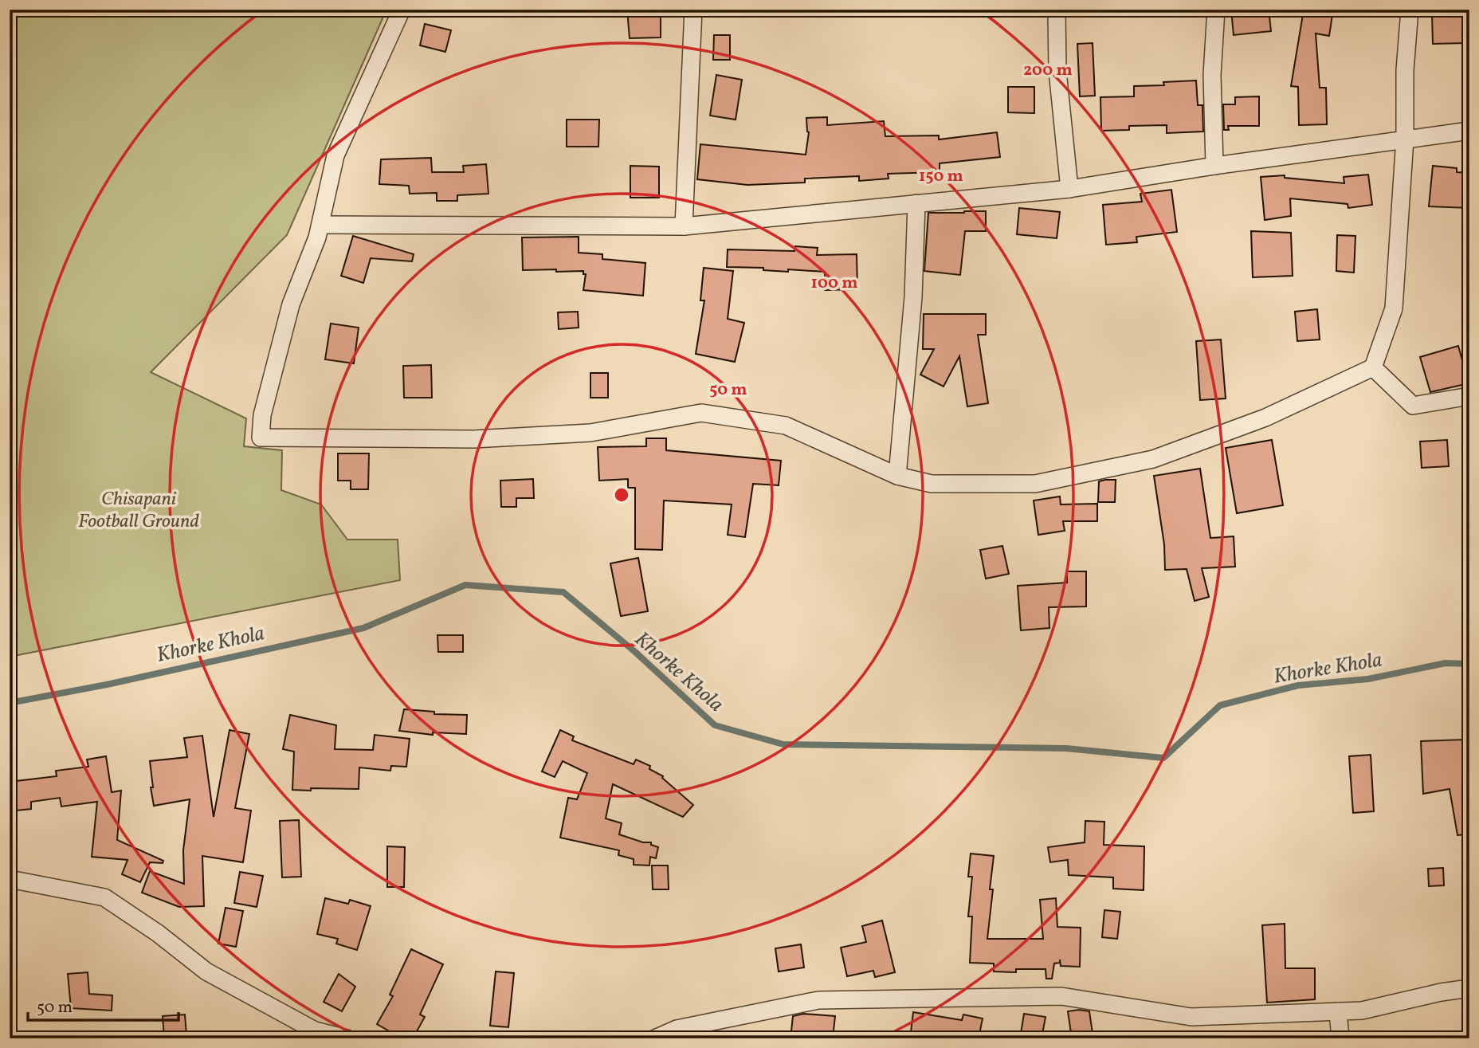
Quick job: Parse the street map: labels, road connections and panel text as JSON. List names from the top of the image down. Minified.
{"water":["Khorke Khola"],"parks":["Chisapani Football Ground"],"scale_bar":"50 m","rings":["200 m","150 m","100 m","50 m"]}
